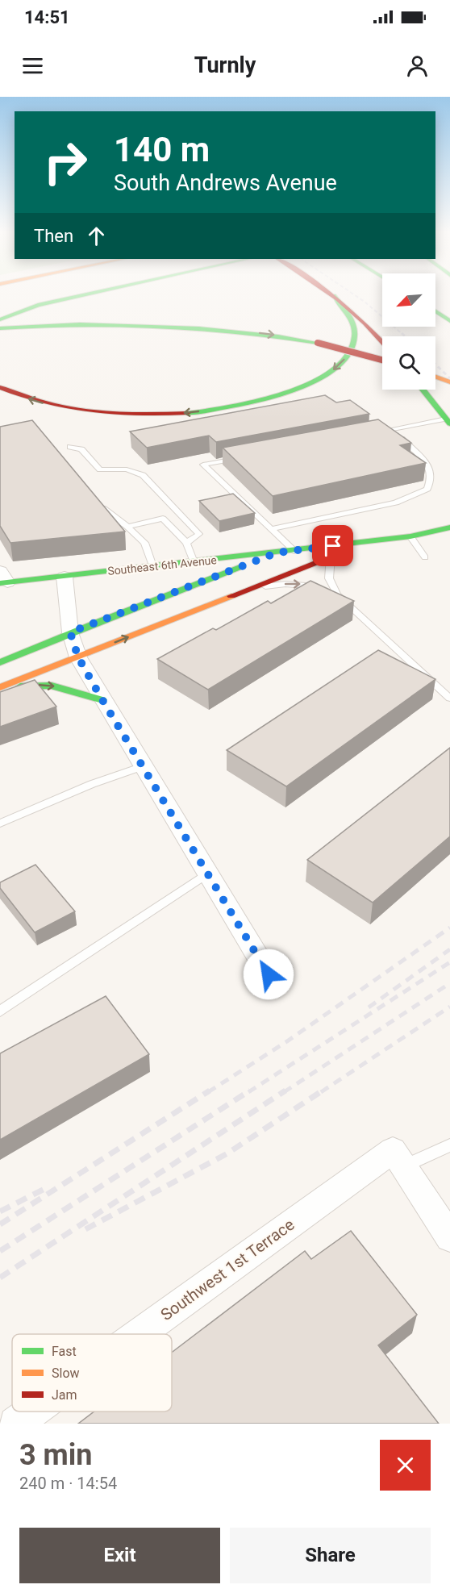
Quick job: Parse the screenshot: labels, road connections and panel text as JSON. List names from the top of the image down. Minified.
{"streets":{"main road":["Southeast 6th Avenue"],"street":["Southwest 1st Terrace"]},"legend":["Fast","Slow","Jam"],"north":"bottom left","page":{"status":"14:51","header":"Turnly","turn":["140 m","South Andrews Avenue"],"then":"Then","heading":["3 min","240 m · 14:54"],"buttons":["Exit","Share"]}}
